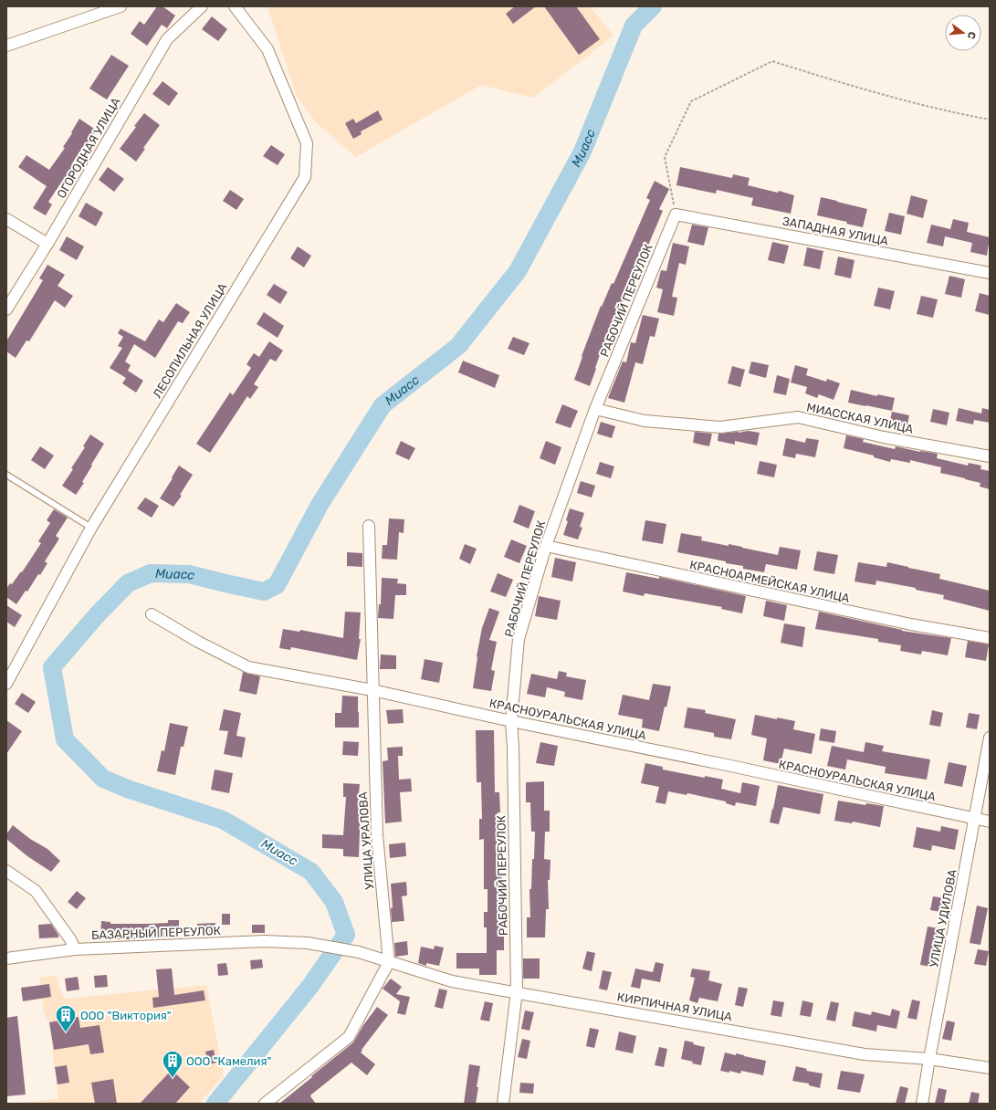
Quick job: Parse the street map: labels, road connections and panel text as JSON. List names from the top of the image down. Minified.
{"streets":{"street":["ОГОРОДНАЯ УЛИЦА","ЗАПАДНАЯ УЛИЦА","РАБОЧИЙ ПЕРЕУЛОК","ЛЕСОПИЛЬНАЯ УЛИЦА","МИАССКАЯ УЛИЦА","КРАСНОАРМЕЙСКАЯ УЛИЦА","КРАСНОУРАЛЬСКАЯ УЛИЦА","УЛИЦА УРАЛОВА","УЛИЦА УДИЛОВА","БАЗАРНЫЙ ПЕРЕУЛОК","КИРПИЧНАЯ УЛИЦА"]},"crossings":[["ЗАПАДНАЯ УЛИЦА","РАБОЧИЙ ПЕРЕУЛОК"],["РАБОЧИЙ ПЕРЕУЛОК","МИАССКАЯ УЛИЦА"],["РАБОЧИЙ ПЕРЕУЛОК","КРАСНОАРМЕЙСКАЯ УЛИЦА"],["РАБОЧИЙ ПЕРЕУЛОК","КРАСНОУРАЛЬСКАЯ УЛИЦА"],["РАБОЧИЙ ПЕРЕУЛОК","КИРПИЧНАЯ УЛИЦА"],["КРАСНОУРАЛЬСКАЯ УЛИЦА","УЛИЦА УРАЛОВА"],["КРАСНОУРАЛЬСКАЯ УЛИЦА","УЛИЦА УДИЛОВА"],["УЛИЦА УРАЛОВА","КИРПИЧНАЯ УЛИЦА"],["УЛИЦА УДИЛОВА","КИРПИЧНАЯ УЛИЦА"],["БАЗАРНЫЙ ПЕРЕУЛОК","КИРПИЧНАЯ УЛИЦА"]],"water":["Миасс"],"places":{"building":["ООО \"Виктория\"","ООО \"Камелия\""]},"north":"right"}
